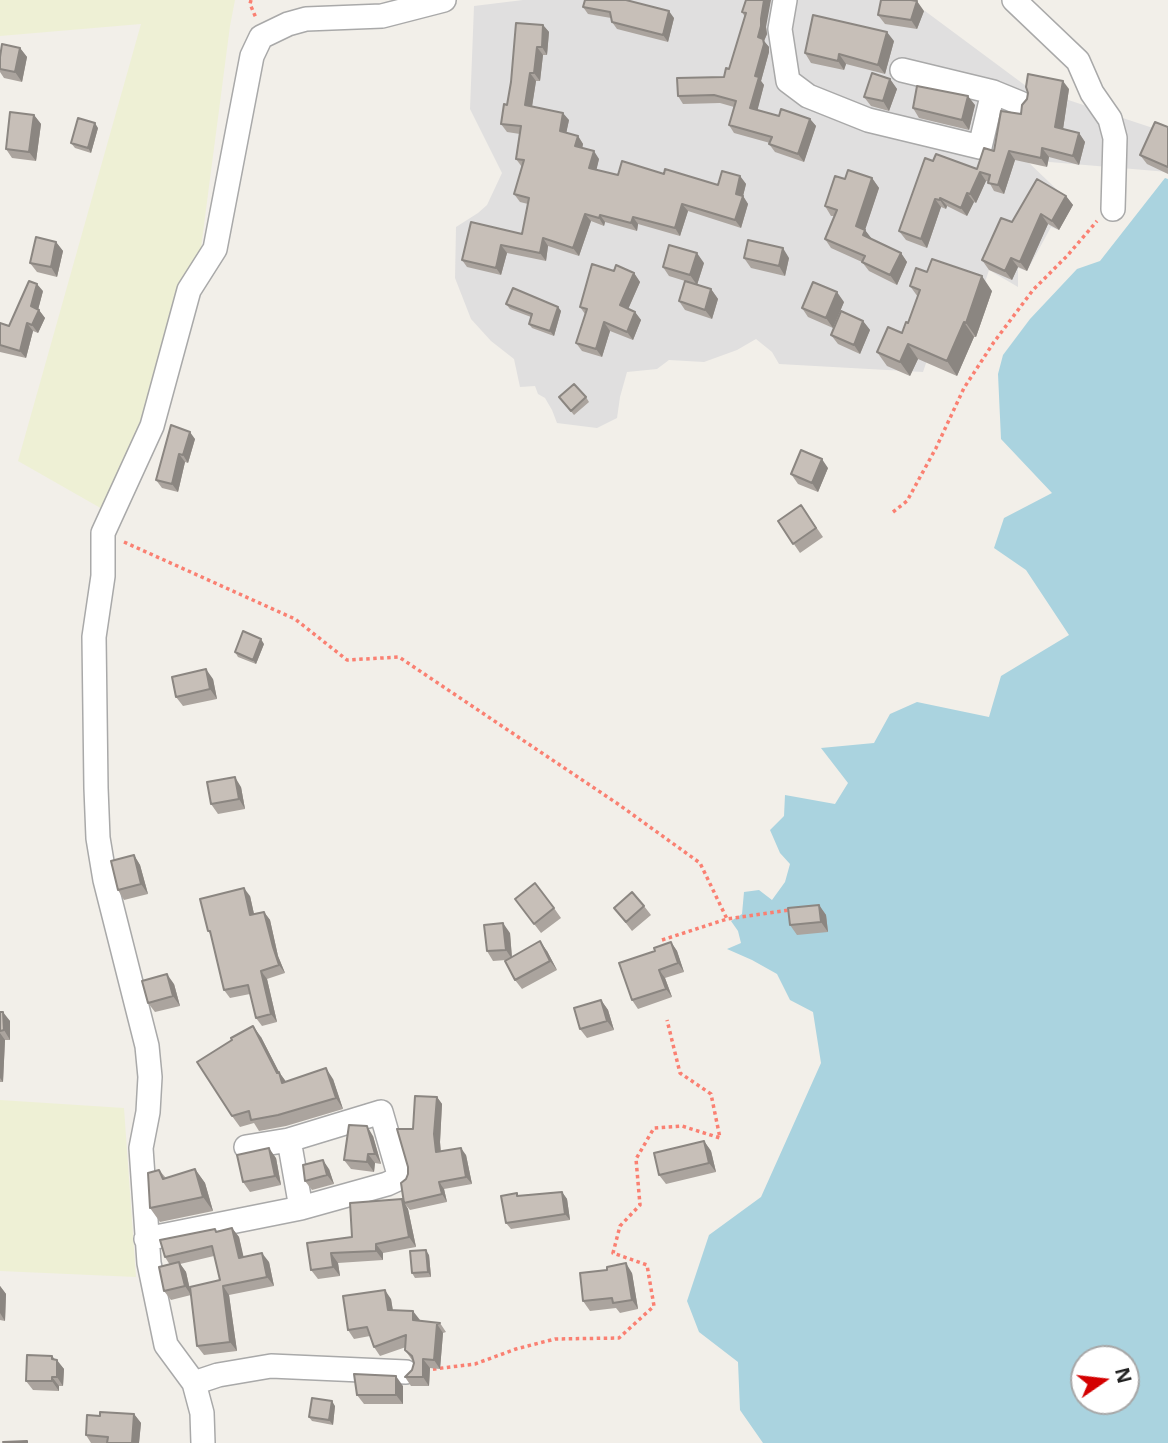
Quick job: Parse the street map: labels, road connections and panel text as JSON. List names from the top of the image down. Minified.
{"north":"right"}
